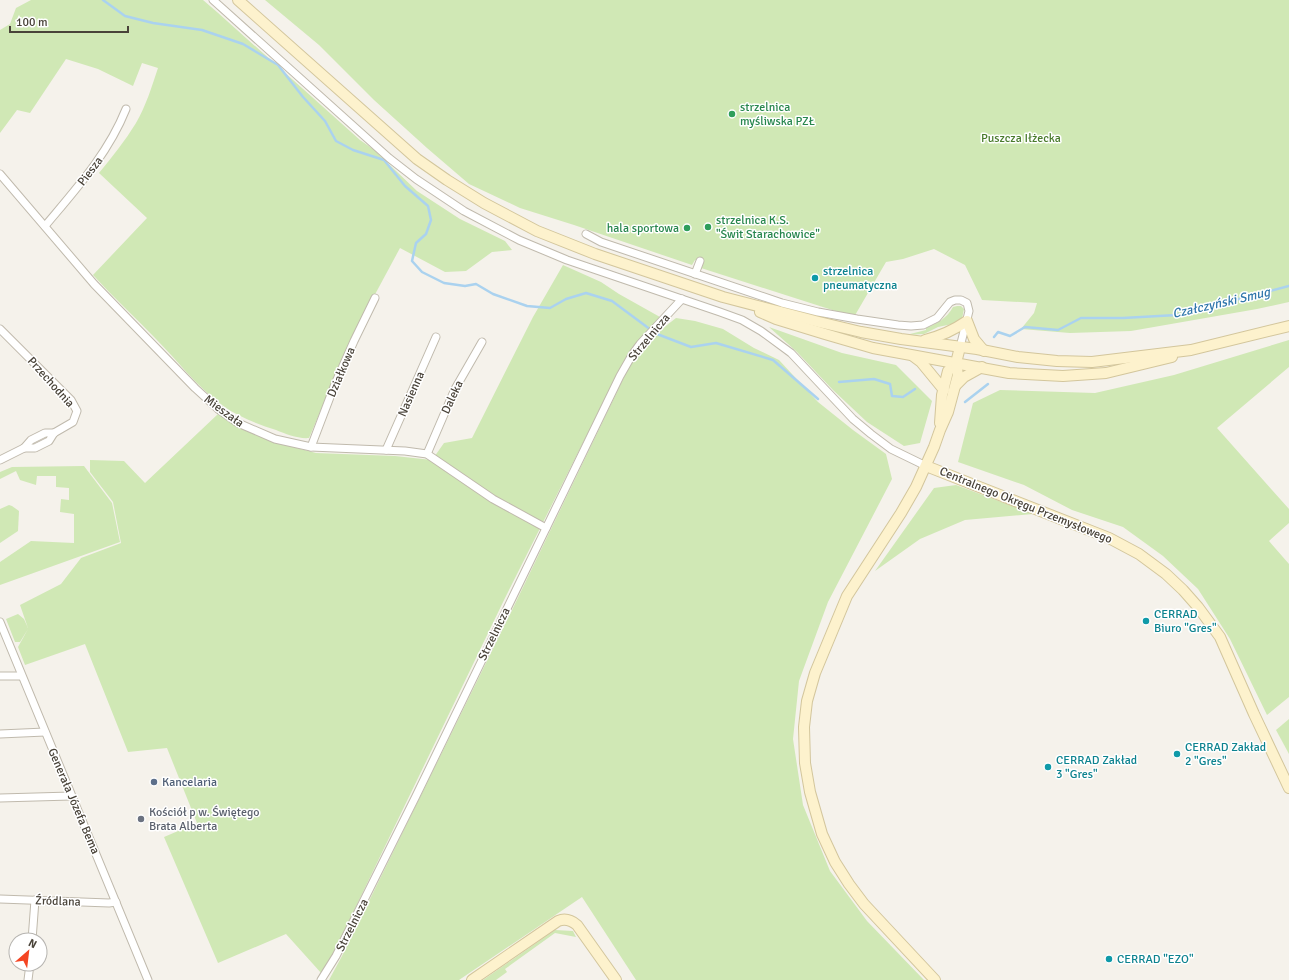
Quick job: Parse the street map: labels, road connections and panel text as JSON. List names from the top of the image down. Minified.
{"streets":{"main road":["Centralnego Okręgu Przemysłowego"],"street":["Piesza","Strzelnicza","Działkowa","Przechodnia","Nasienna","Daleka","Mieszała","Generała Józefa Bema","Źródlana"]},"crossings":[["Piesza","Mieszała"],["Strzelnicza","Mieszała"],["Działkowa","Mieszała"],["Nasienna","Mieszała"],["Daleka","Mieszała"],["Generała Józefa Bema","Źródlana"]],"water":["Czałczyński Smug"],"parks":["Puszcza Iłżecka"],"places":["strzelnica myśliwska PZŁ","strzelnica K.S. \"Świt Starachowice\"","hala sportowa","strzelnica pneumatyczna","CERRAD Biuro \"Gres\"","CERRAD Zakład 2 \"Gres\"","CERRAD Zakład 3 \"Gres\"","Kancelaria","Kościół p w. Świętego Brata Alberta","CERRAD \"EZO\""],"scale_bar":"100 m","north":"top right"}
